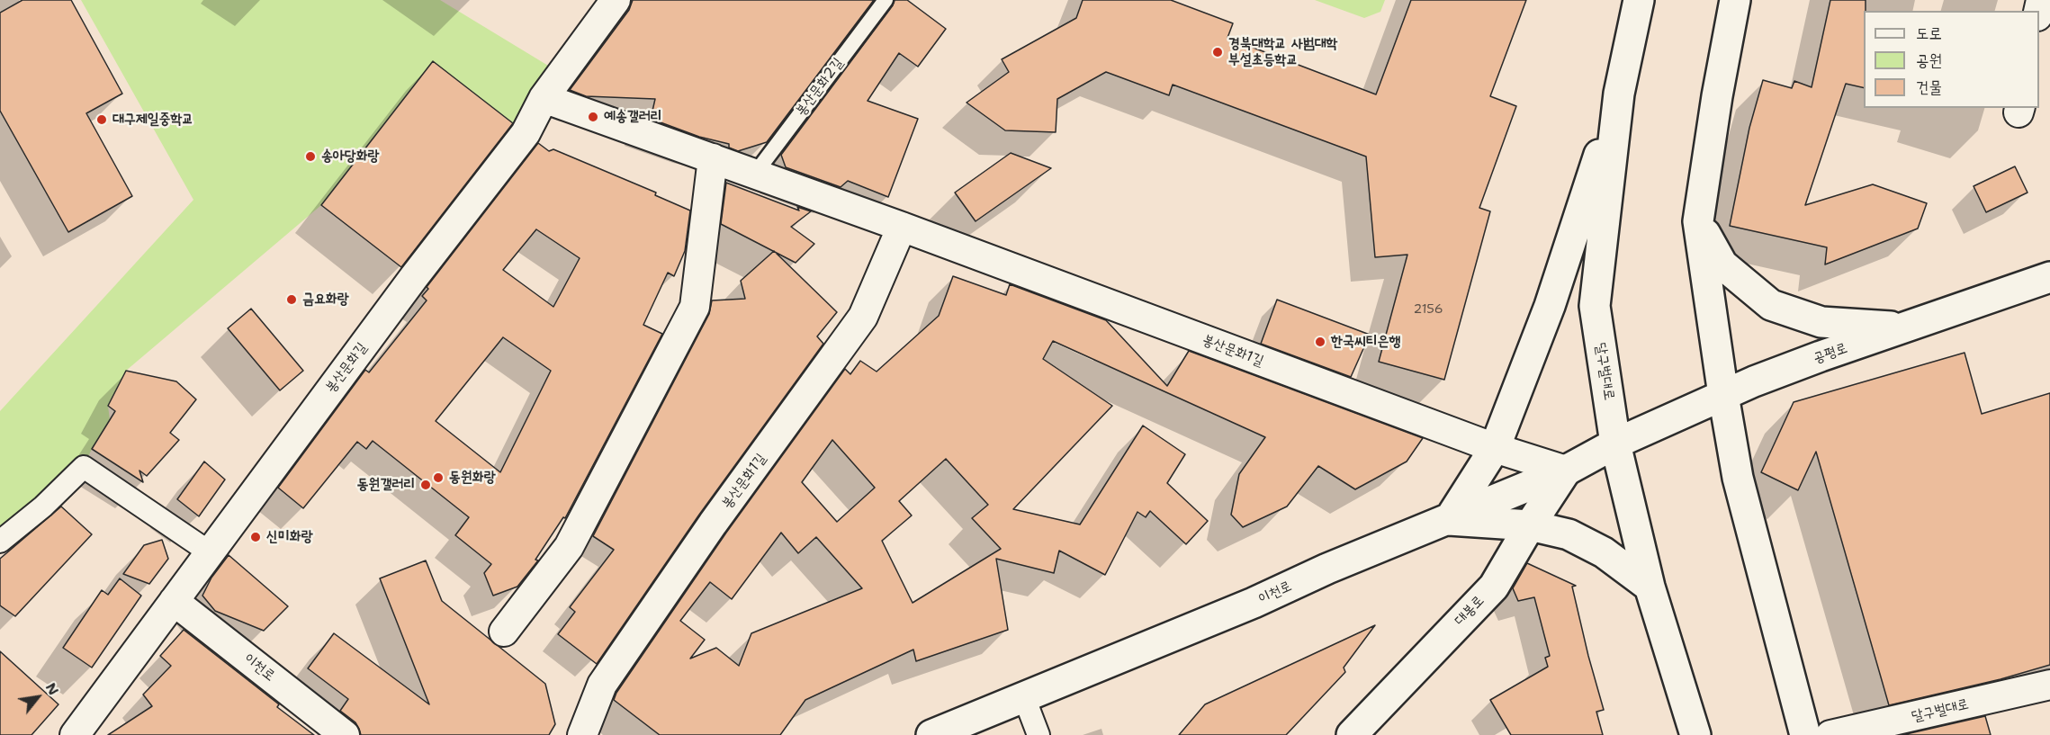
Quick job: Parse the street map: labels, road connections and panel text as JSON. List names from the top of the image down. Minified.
{"streets":{"main road":["공평로","달구벌대로","이천로","대봉로"],"street":["봉산문화1길","봉산문화길"],"lane":["봉산문화2길"]},"crossings":[["봉산문화2길","봉산문화1길"],["봉산문화1길","봉산문화길"],["봉산문화1길","이천로"],["봉산문화1길","대봉로"],["공평로","달구벌대로"],["공평로","이천로"],["봉산문화길","이천로"],["달구벌대로","이천로"],["이천로","대봉로"]],"places":["경북대학교 사범대학 부설초등학교","예송갤러리","대구제일중학교","송아당화랑","금요화랑","한국씨티은행","동원화랑","동원갤러리","신미화랑"],"house_numbers":["2156"],"legend":["도로","공원","건물"],"north":"top right"}
